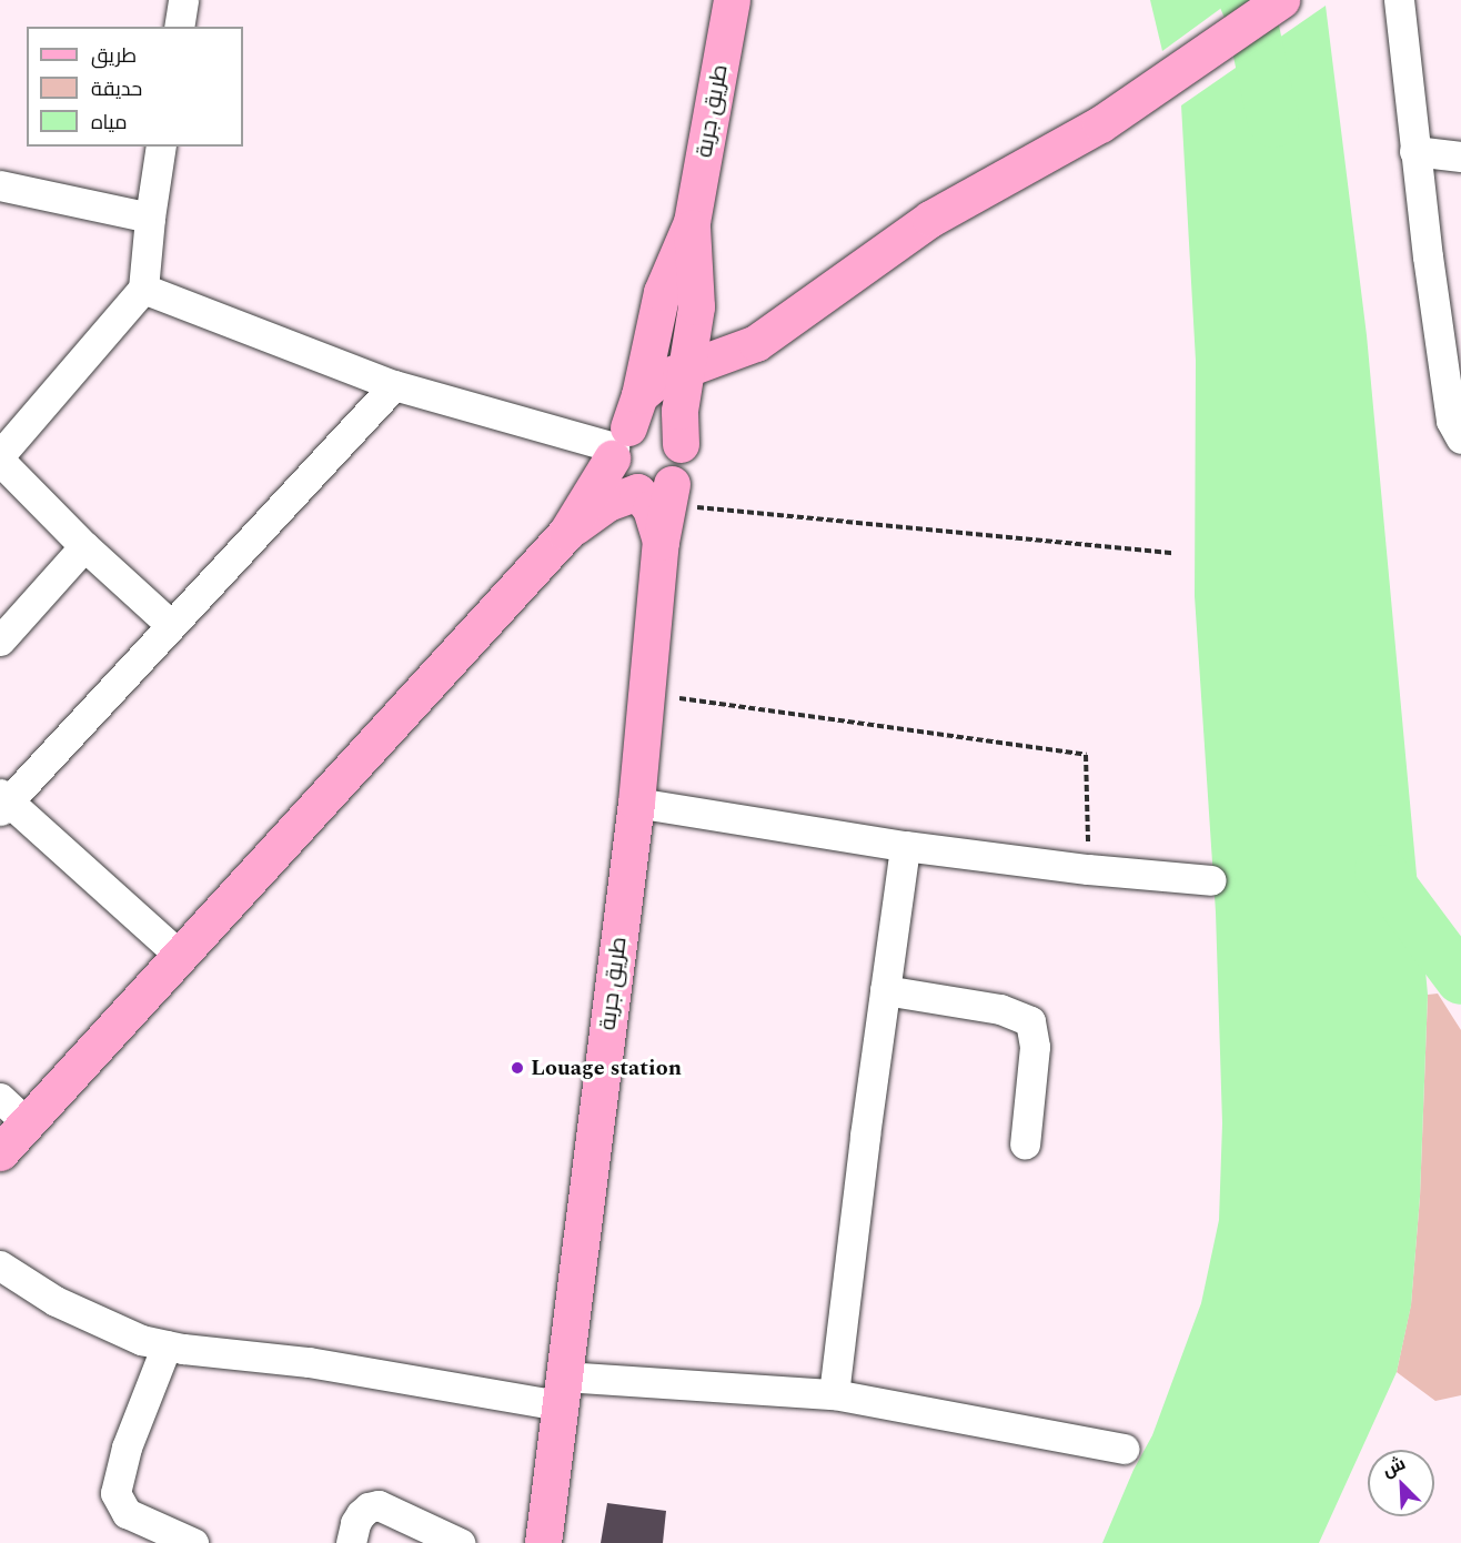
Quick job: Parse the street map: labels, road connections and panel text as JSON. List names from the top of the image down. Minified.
{"streets":{"main road":["طريق جربة"]},"places":["Louage station"],"legend":["طريق","حديقة","مياه"],"north":"top left"}
